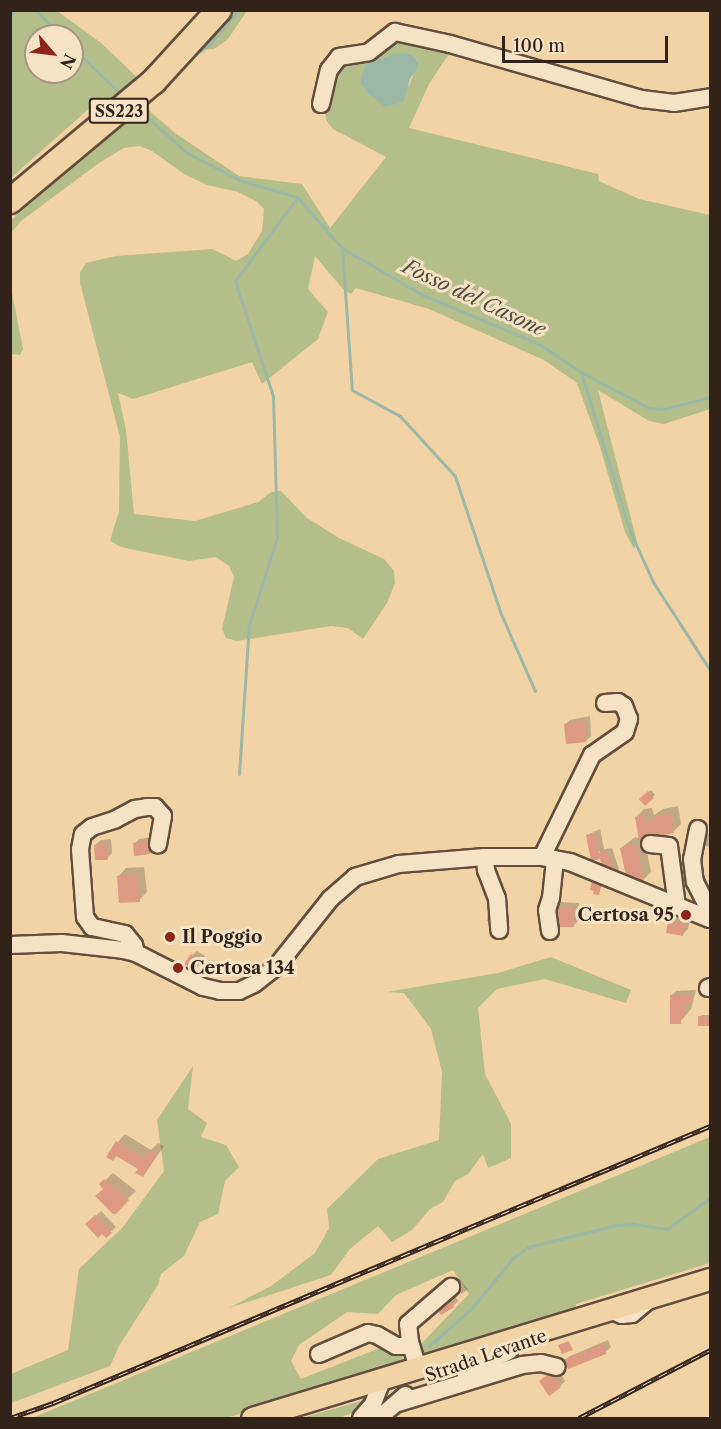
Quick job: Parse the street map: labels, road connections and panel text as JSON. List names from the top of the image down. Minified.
{"streets":{"highway":["SS223"],"main road":["Strada Levante"]},"water":["Fosso del Casone"],"places":["Certosa 95","Il Poggio","Certosa 134"],"scale_bar":"100 m","north":"bottom right"}
